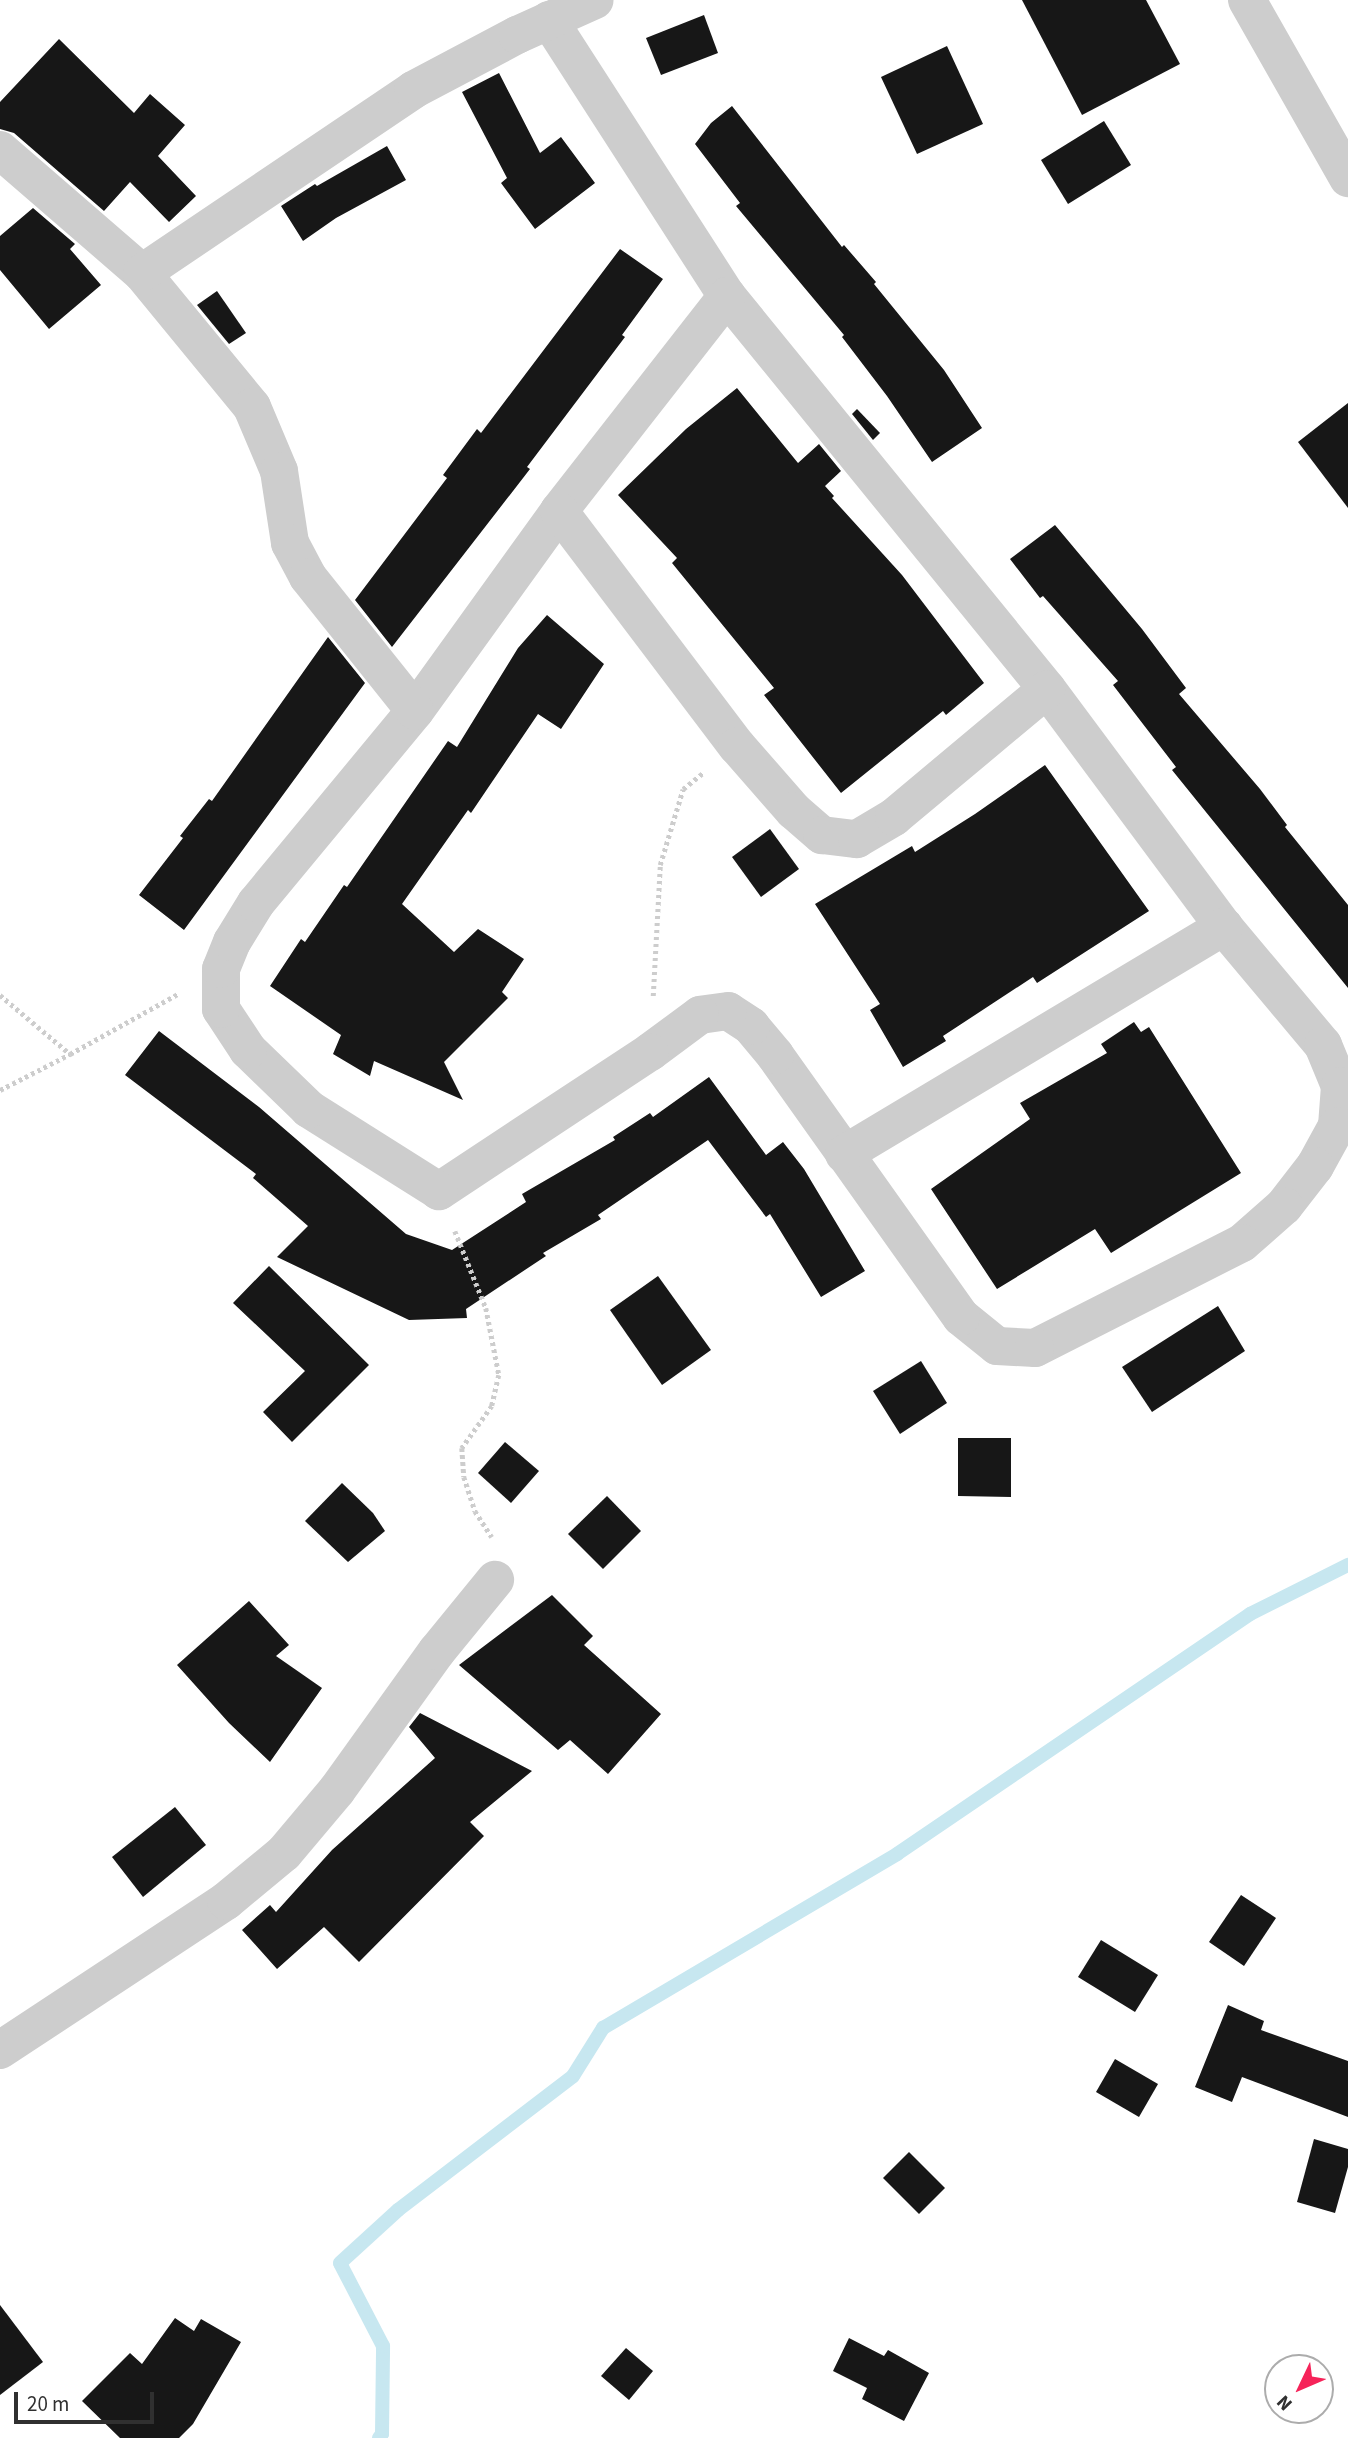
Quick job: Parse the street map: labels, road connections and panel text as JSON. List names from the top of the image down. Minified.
{"scale_bar":"20 m","north":"bottom left"}
